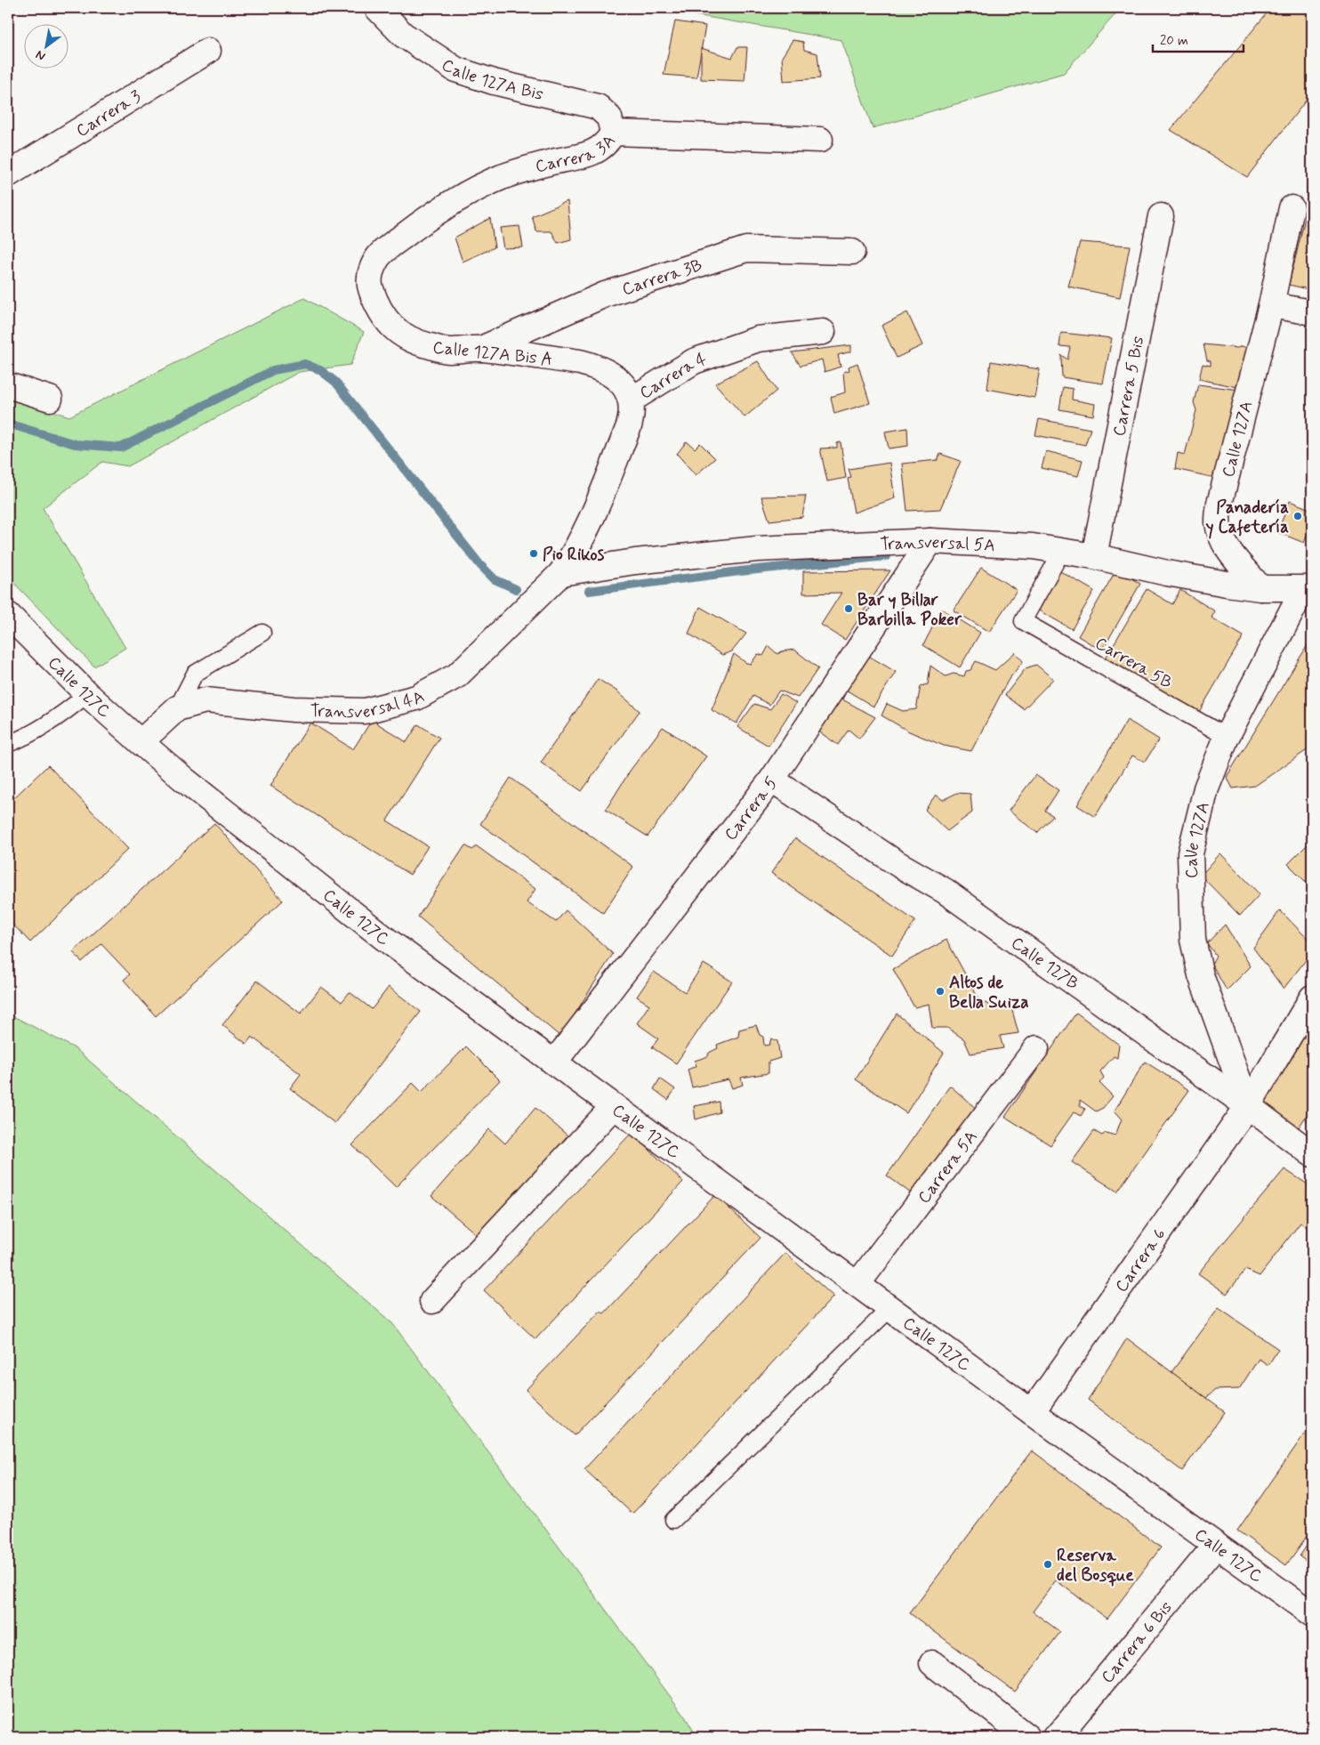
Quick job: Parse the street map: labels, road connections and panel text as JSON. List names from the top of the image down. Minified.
{"streets":{"street":["Calle 127A Bis","Carrera 3","Carrera 3A","Carrera 3B","Calle 127A Bis A","Carrera 4","Carrera 5 Bis","Calle 127A","Transversal 5A","Calle 127C","Transversal 4A","Carrera 5","Calle 127B","Carrera 5A","Carrera 6","Carrera 6 Bis"],"lane":["Carrera 5B"]},"crossings":[["Calle 127A Bis","Carrera 3A"],["Carrera 3A","Calle 127A Bis A"],["Carrera 3B","Calle 127A Bis A"],["Calle 127A Bis A","Carrera 4"],["Carrera 4","Transversal 5A"],["Carrera 4","Transversal 4A"],["Carrera 5 Bis","Transversal 5A"],["Calle 127A","Transversal 5A"],["Calle 127A","Carrera 5B"],["Calle 127A","Calle 127B"],["Calle 127A","Carrera 6"],["Transversal 5A","Carrera 5B"],["Transversal 5A","Transversal 4A"],["Transversal 5A","Carrera 5"],["Calle 127C","Transversal 4A"],["Calle 127C","Carrera 5"],["Calle 127C","Carrera 5A"],["Calle 127C","Carrera 6"],["Calle 127C","Carrera 6 Bis"],["Carrera 5","Calle 127B"],["Calle 127B","Carrera 6"]],"places":["Panadería y Cafetería","Pio Rikos","Bar y Billar Barbilla Poker","Altos de Bella Suiza","Reserva del Bosque"],"scale_bar":"20 m","north":"bottom left"}
